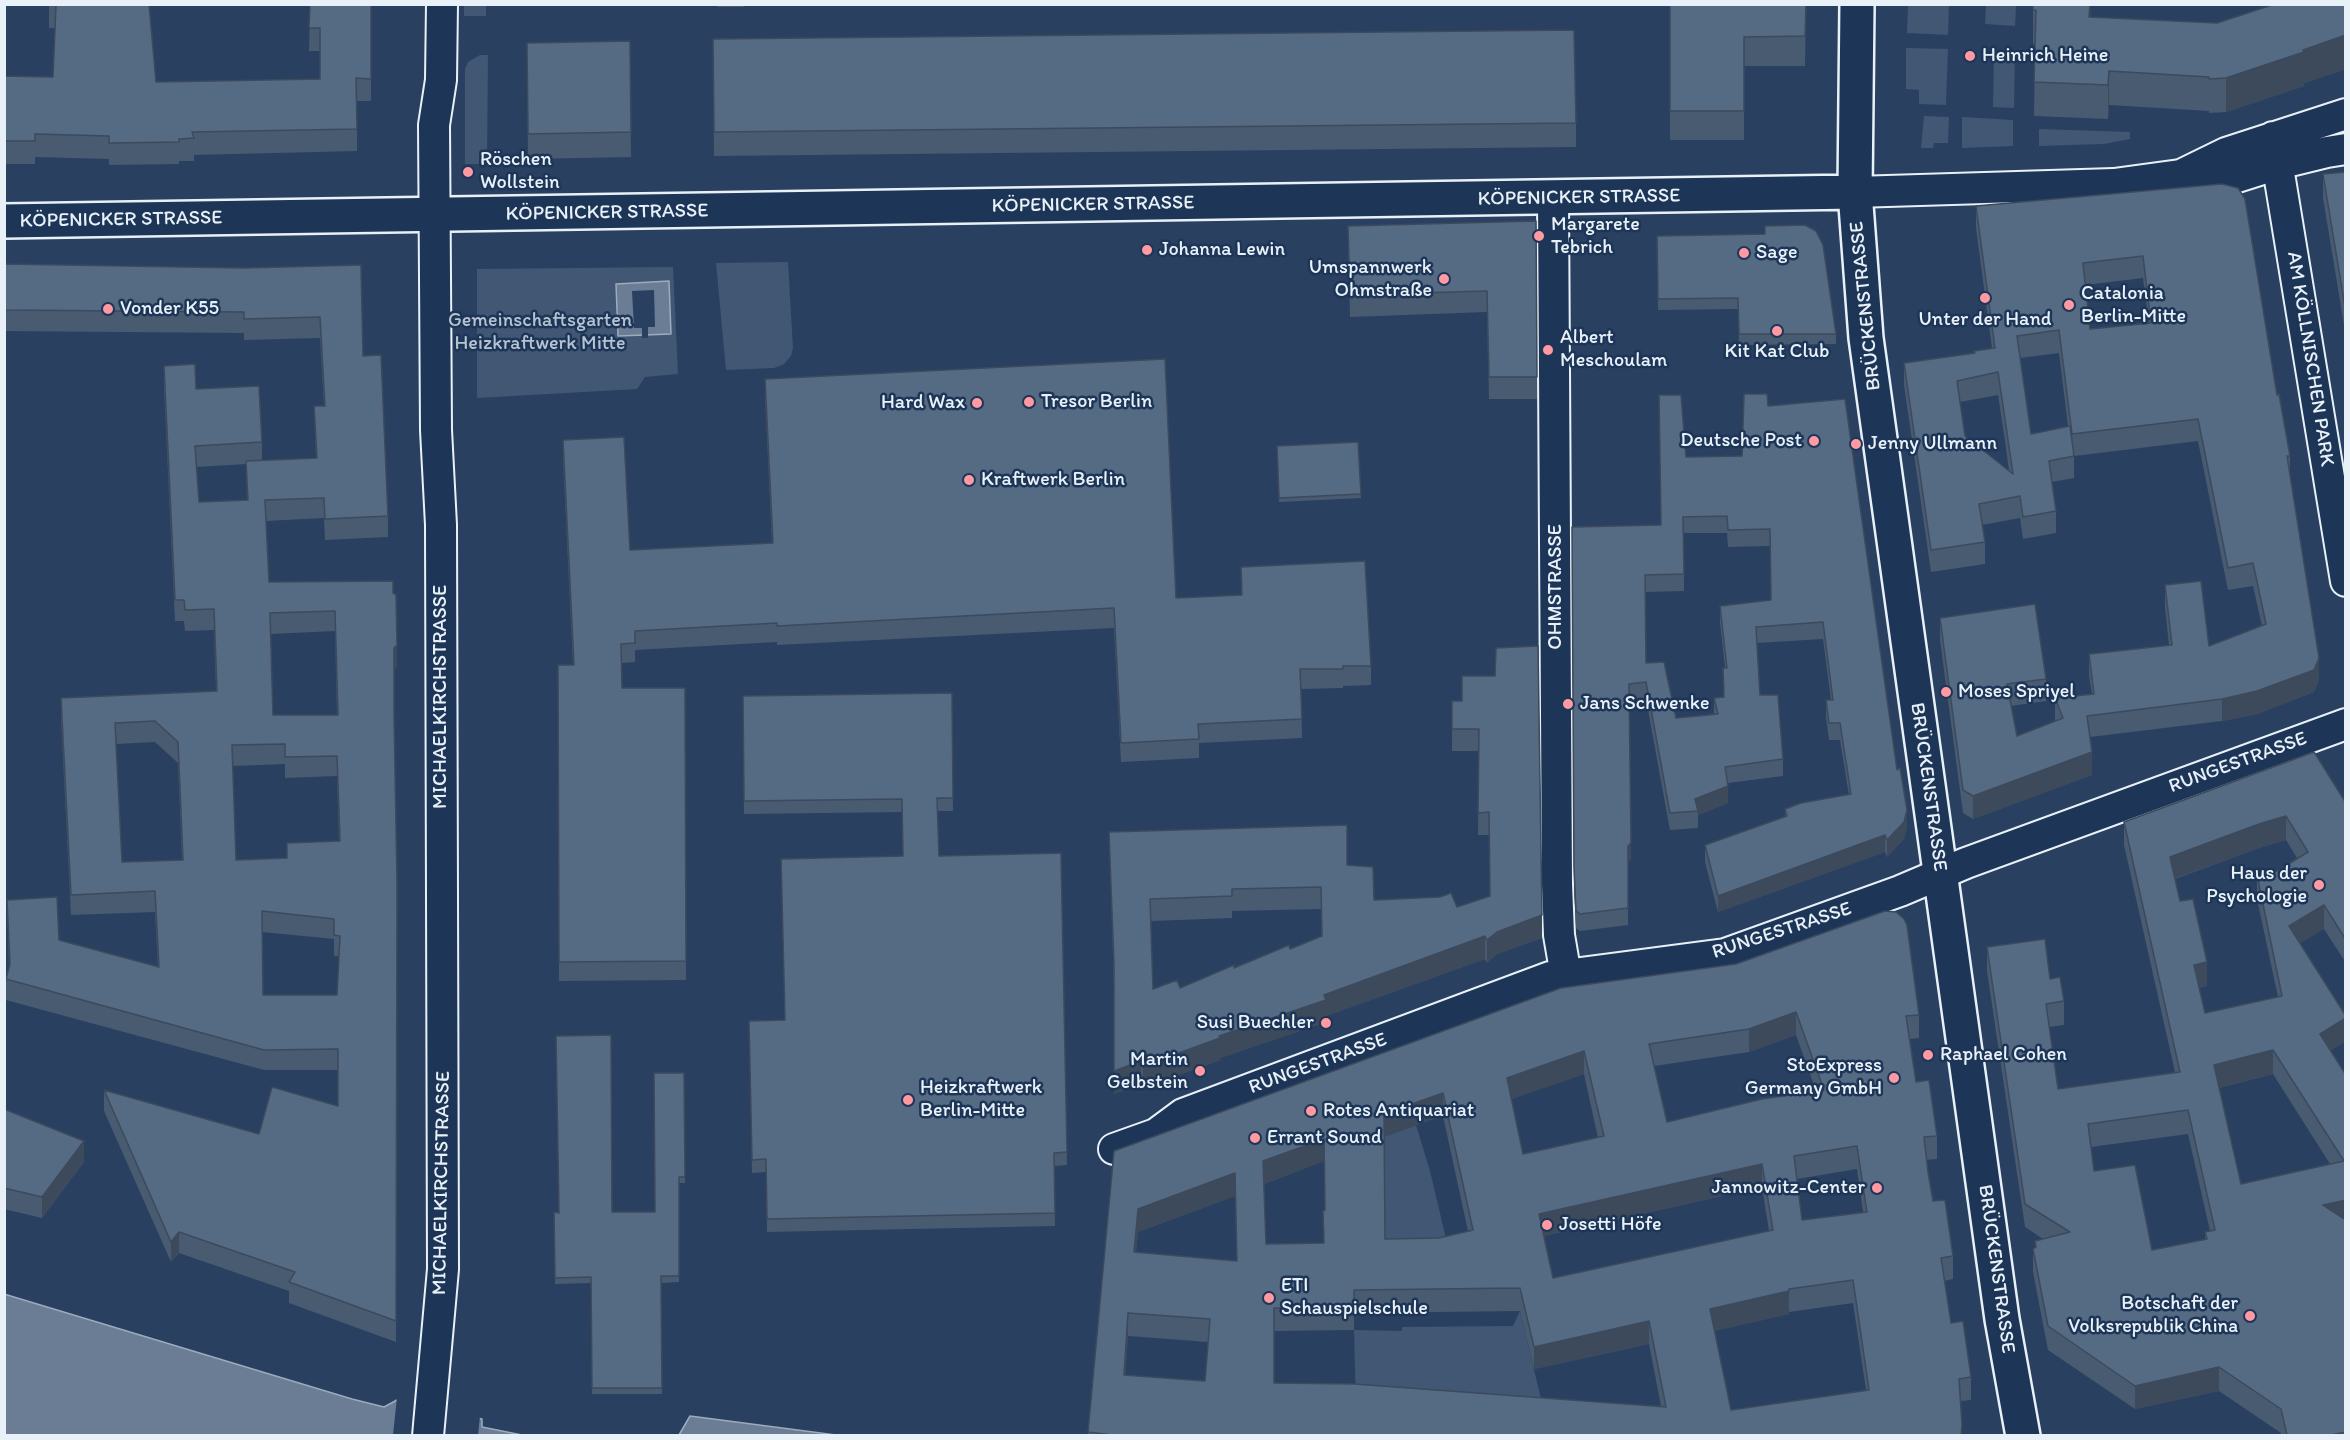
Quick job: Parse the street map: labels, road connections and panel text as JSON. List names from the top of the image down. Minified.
{"streets":{"main road":["KÖPENICKER STRASSE","BRÜCKENSTRASSE"],"street":["AM KÖLLNISCHEN PARK","OHMSTRASSE","MICHAELKIRCHSTRASSE","RUNGESTRASSE"]},"crossings":[["KÖPENICKER STRASSE","BRÜCKENSTRASSE"],["KÖPENICKER STRASSE","AM KÖLLNISCHEN PARK"],["KÖPENICKER STRASSE","OHMSTRASSE"],["KÖPENICKER STRASSE","MICHAELKIRCHSTRASSE"],["BRÜCKENSTRASSE","RUNGESTRASSE"],["OHMSTRASSE","RUNGESTRASSE"]],"parks":["Gemeinschaftsgarten Heizkraftwerk Mitte"],"places":["Heinrich Heine","Röschen Wollstein","Margarete Tebrich","Johanna Lewin","Sage","Umspannwerk Ohmstraße","Unter der Hand","Catalonia Berlin-Mitte","Vonder K55","Kit Kat Club","Albert Meschoulam","Tresor Berlin","Hard Wax","Deutsche Post","Jenny Ullmann","Kraftwerk Berlin","Moses Spriyel","Jans Schwenke","Haus der Psychologie","Susi Buechler","Raphael Cohen","Martin Gelbstein","StoExpress Germany GmbH","Heizkraftwerk Berlin-Mitte","Rotes Antiquariat","Errant Sound","Jannowitz-Center","Josetti Höfe","ETI Schauspielschule","Botschaft der Volksrepublik China"]}
